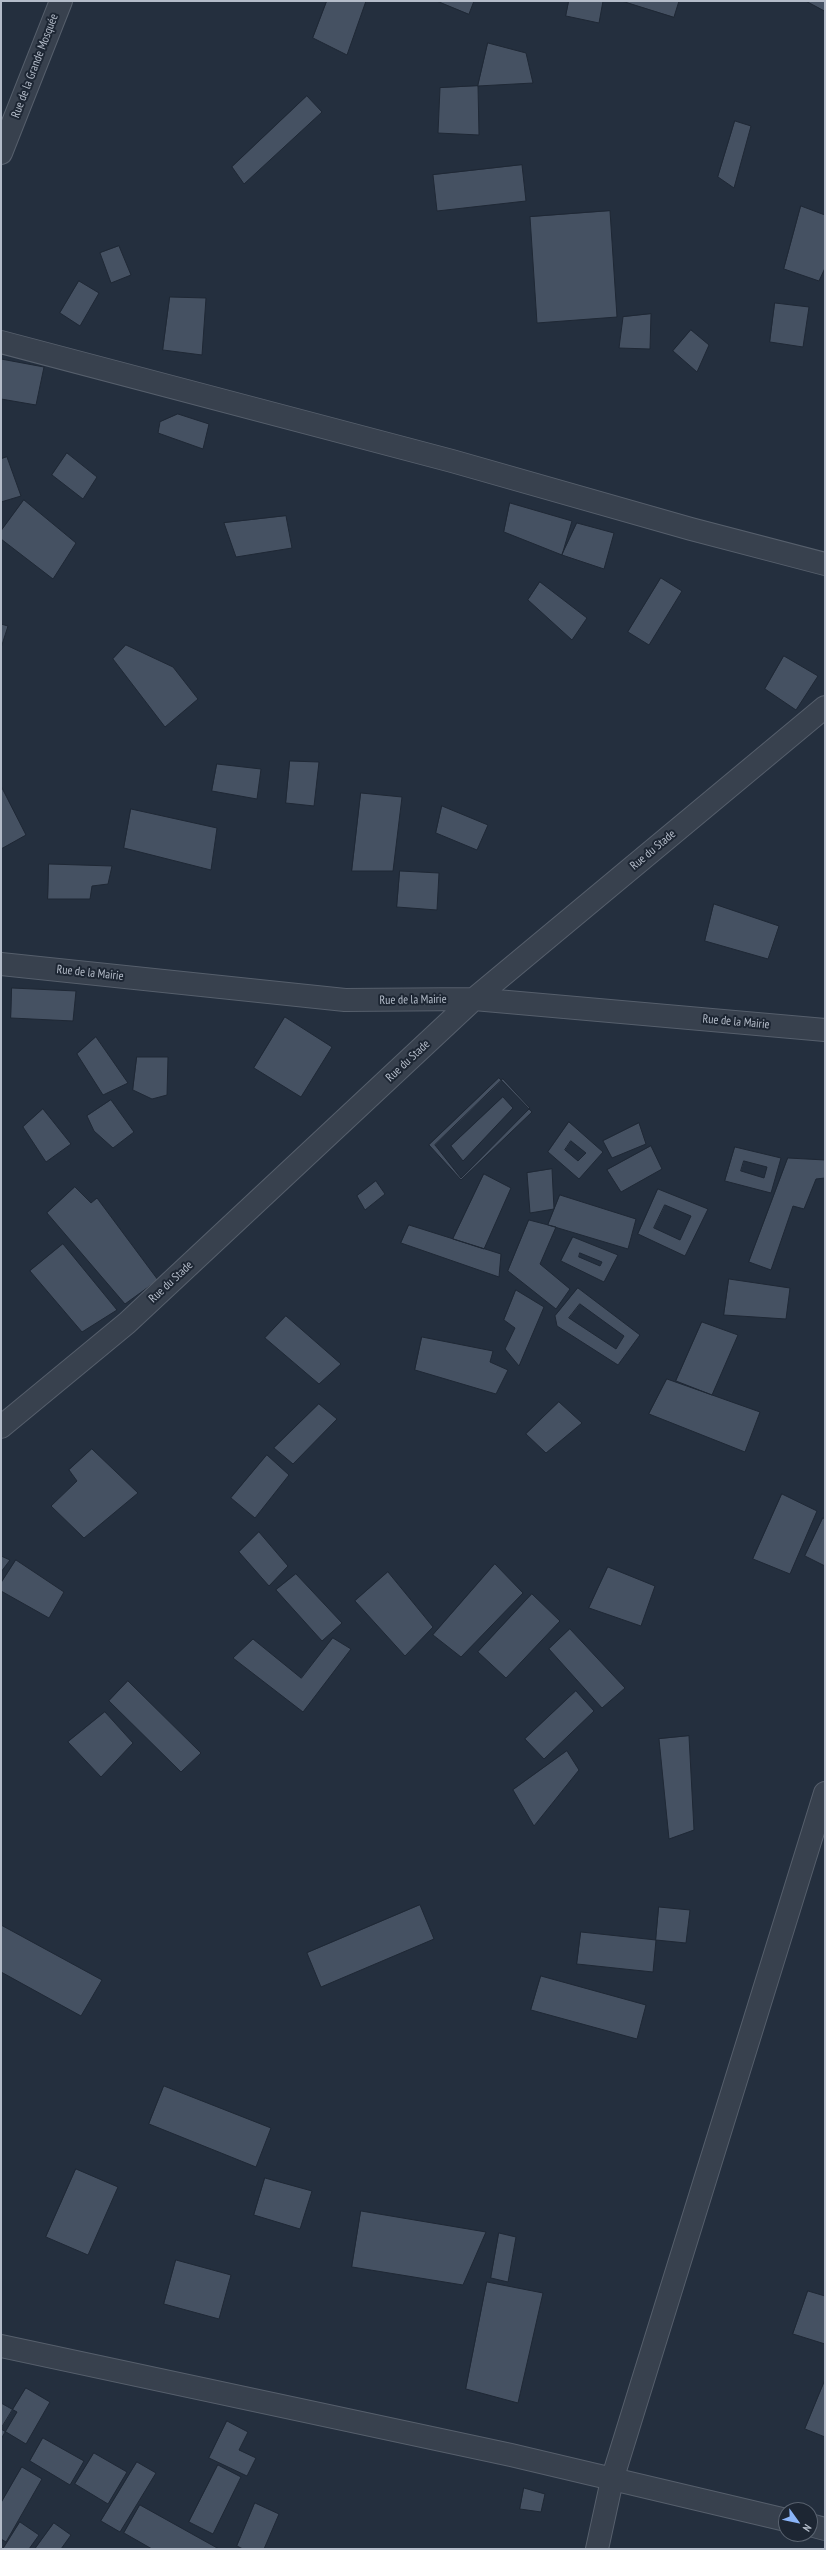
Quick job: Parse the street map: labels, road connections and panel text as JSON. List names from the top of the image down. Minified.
{"streets":{"street":["Rue de la Grande Mosquée","Rue du Stade","Rue de la Mairie"]},"crossings":[["Rue du Stade","Rue de la Mairie"]],"north":"bottom right"}
